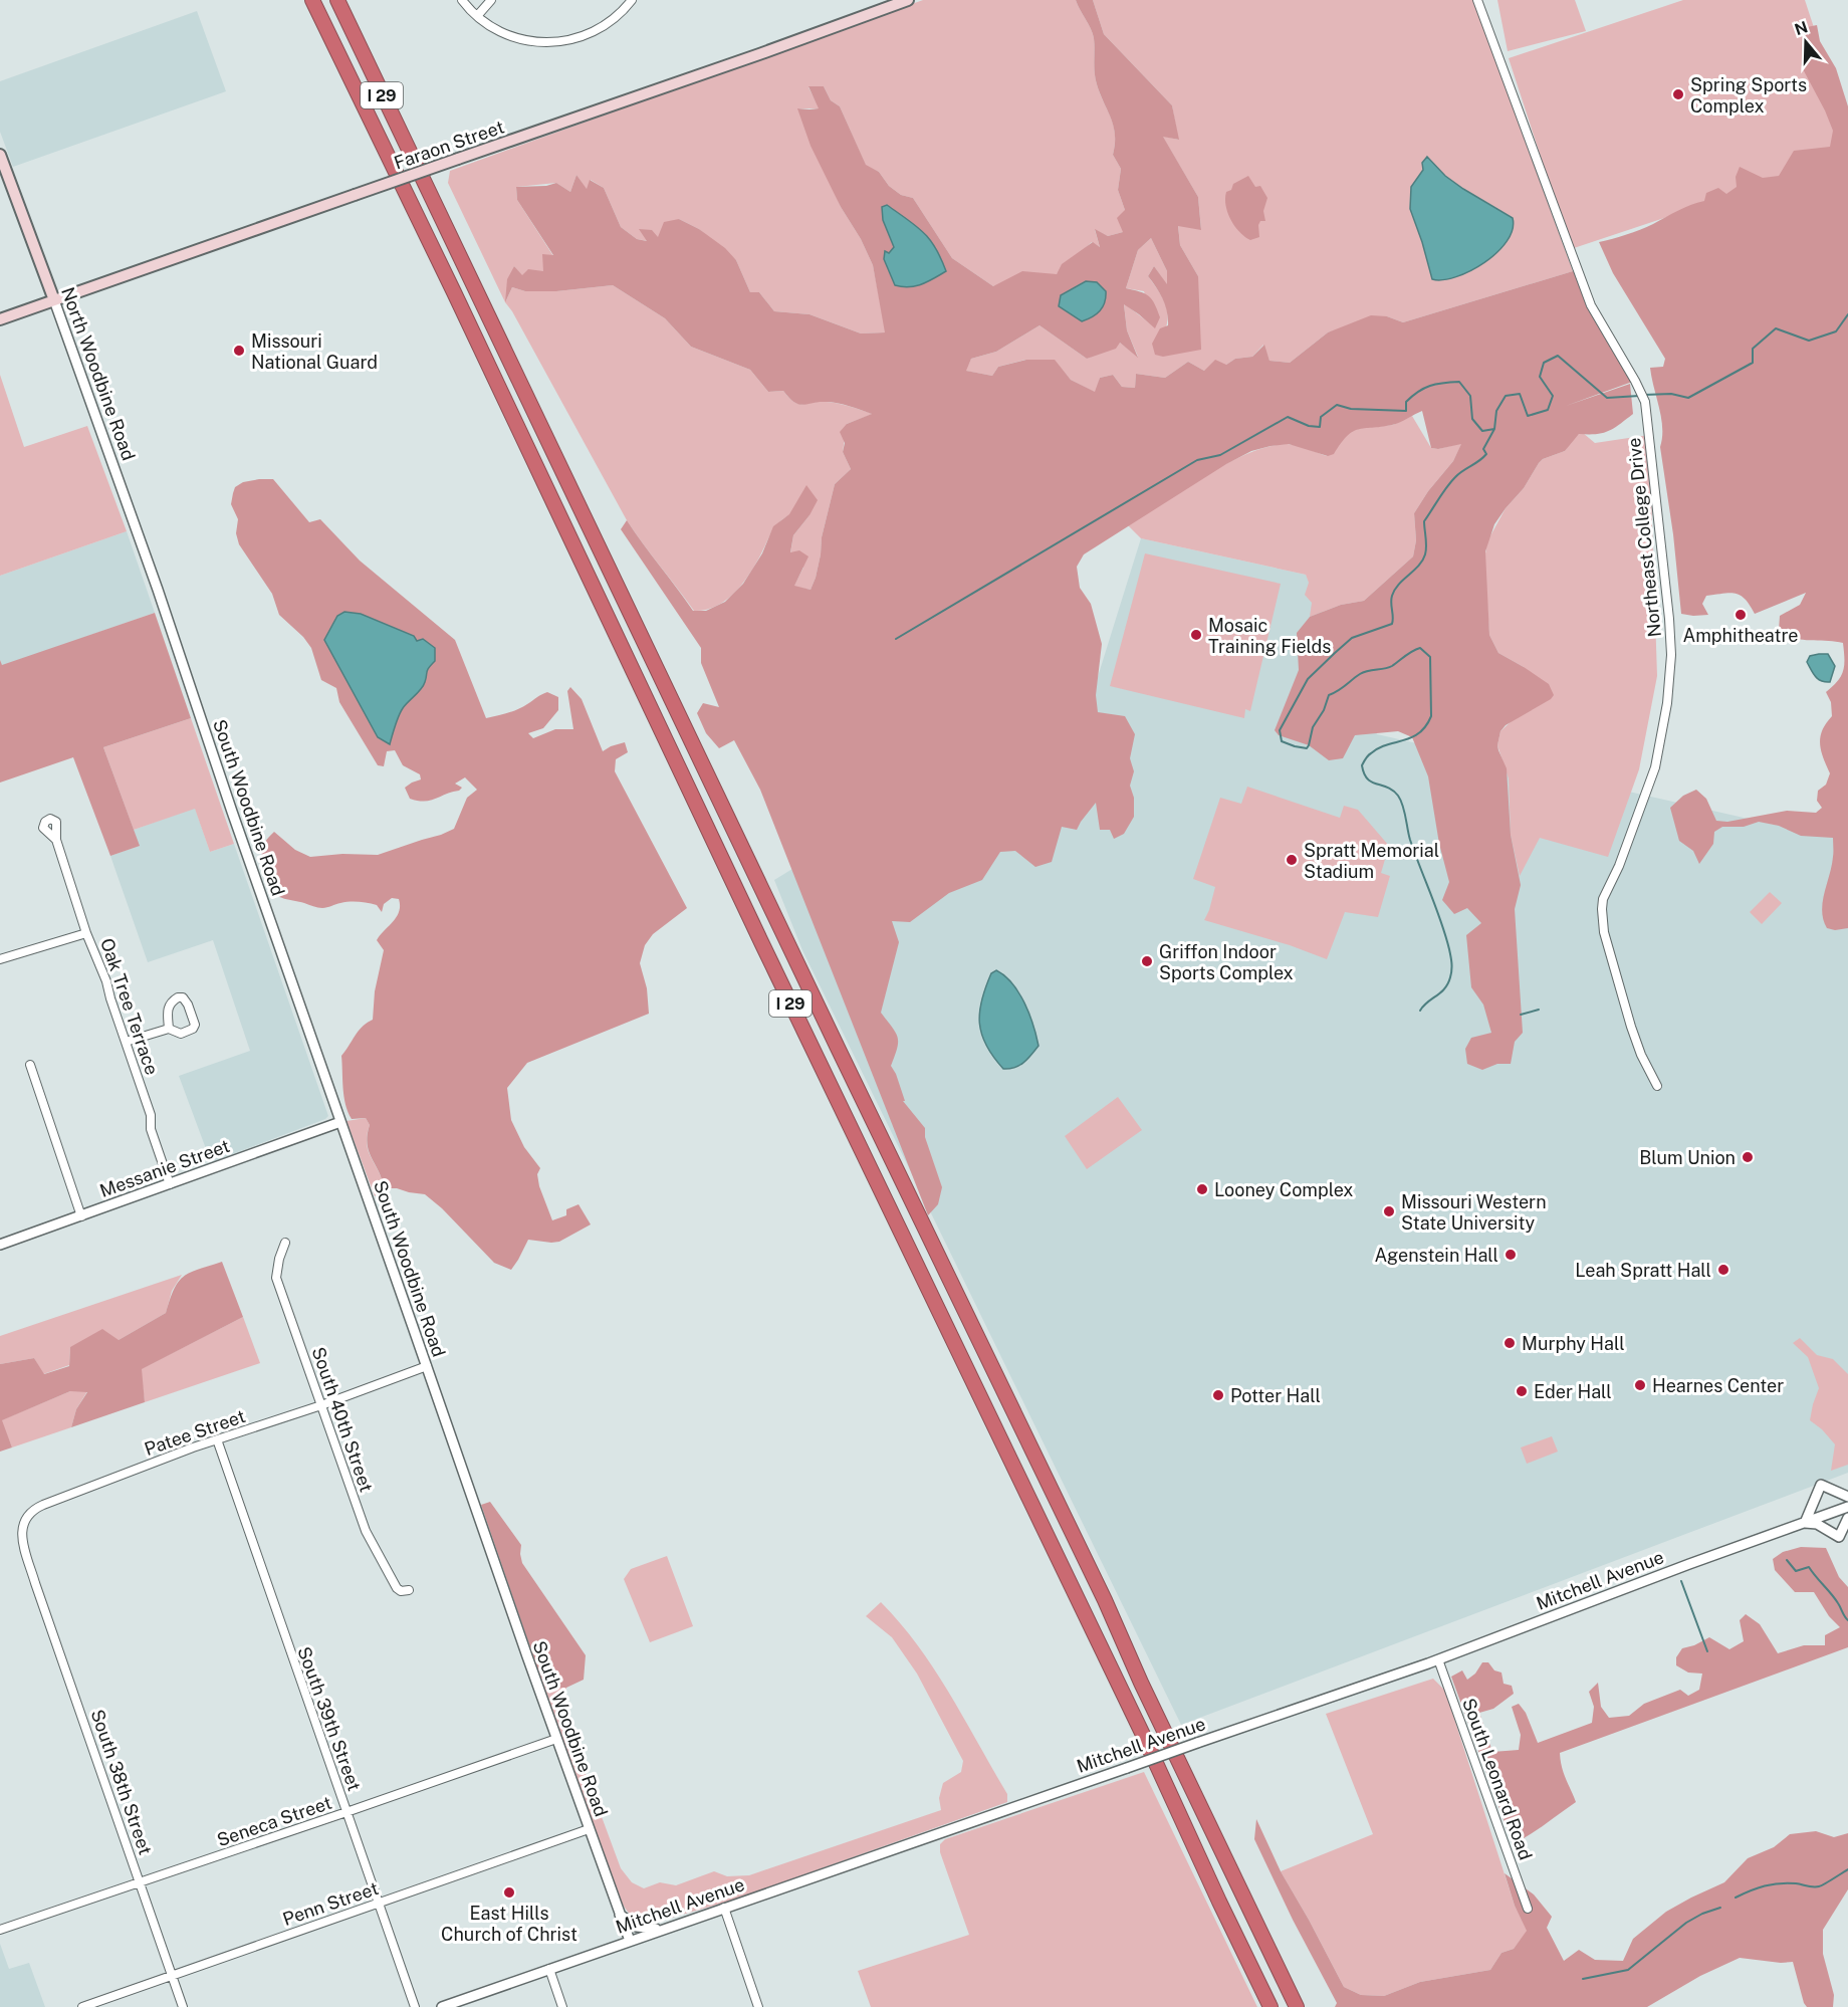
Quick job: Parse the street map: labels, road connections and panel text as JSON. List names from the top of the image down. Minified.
{"streets":{"highway":["I 29"],"main road":["Faraon Street","North Woodbine Road"],"street":["Northeast College Drive","South Woodbine Road","Oak Tree Terrace","Messanie Street","South 40th Street","Patee Street","Mitchell Avenue","South 39th Street","South Leonard Road","South 38th Street","Seneca Street","Penn Street"]},"crossings":[["Faraon Street","North Woodbine Road"],["North Woodbine Road","South Woodbine Road"],["South Woodbine Road","Messanie Street"],["South Woodbine Road","Patee Street"],["South Woodbine Road","Mitchell Avenue"],["South Woodbine Road","Seneca Street"],["South Woodbine Road","Penn Street"],["Oak Tree Terrace","Messanie Street"],["South 40th Street","Patee Street"],["Patee Street","South 39th Street"],["Patee Street","South 38th Street"],["Mitchell Avenue","South Leonard Road"],["South 39th Street","Seneca Street"],["South 39th Street","Penn Street"],["South 38th Street","Seneca Street"],["South 38th Street","Penn Street"]],"places":["Spring Sports Complex","Missouri National Guard","Amphitheatre","Mosaic Training Fields","Spratt Memorial Stadium","Griffon Indoor Sports Complex","Blum Union","Looney Complex","Missouri Western State University","Agenstein Hall","Leah Spratt Hall","Murphy Hall","Hearnes Center","Eder Hall","Potter Hall","East Hills Church of Christ"],"north":"top"}
